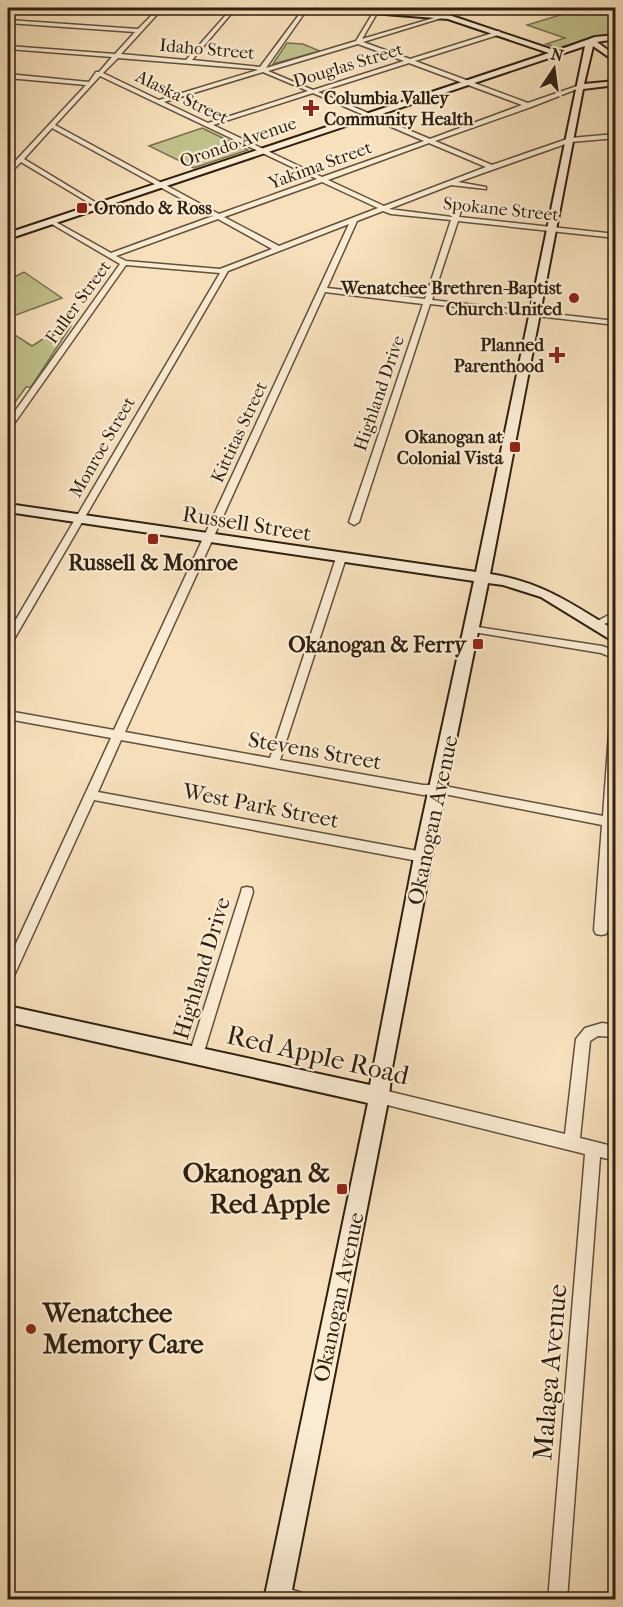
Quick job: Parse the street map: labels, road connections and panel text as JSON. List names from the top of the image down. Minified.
{"streets":{"street":["Idaho Street","Douglas Street","Alaska Street","Orondo Avenue","Yakima Street","Spokane Street","Fuller Street","Highland Drive","Kittitas Street","Monroe Street","Russell Street","Stevens Street","West Park Street","Okanogan Avenue","Red Apple Road","Malaga Avenue"]},"crossings":[["Idaho Street","Douglas Street"],["Idaho Street","Orondo Avenue"],["Idaho Street","Yakima Street"],["Douglas Street","Alaska Street"],["Alaska Street","Orondo Avenue"],["Alaska Street","Yakima Street"],["Alaska Street","Spokane Street"],["Orondo Avenue","Fuller Street"],["Orondo Avenue","Okanogan Avenue"],["Yakima Street","Fuller Street"],["Yakima Street","Okanogan Avenue"],["Spokane Street","Highland Drive"],["Spokane Street","Okanogan Avenue"],["Highland Drive","Red Apple Road"],["Kittitas Street","Russell Street"],["Kittitas Street","Stevens Street"],["Kittitas Street","West Park Street"],["Monroe Street","Russell Street"],["Russell Street","Okanogan Avenue"],["Stevens Street","Okanogan Avenue"],["West Park Street","Okanogan Avenue"],["Okanogan Avenue","Red Apple Road"],["Red Apple Road","Malaga Avenue"]],"places":{"health":["Columbia Valley Community Health","Planned Parenthood"],"transit":["Orondo & Ross","Okanogan at Colonial Vista","Russell & Monroe","Okanogan & Ferry","Okanogan & Red Apple"],"other":["Wenatchee Brethren-Baptist Church United","Wenatchee Memory Care"]},"north":"top"}
